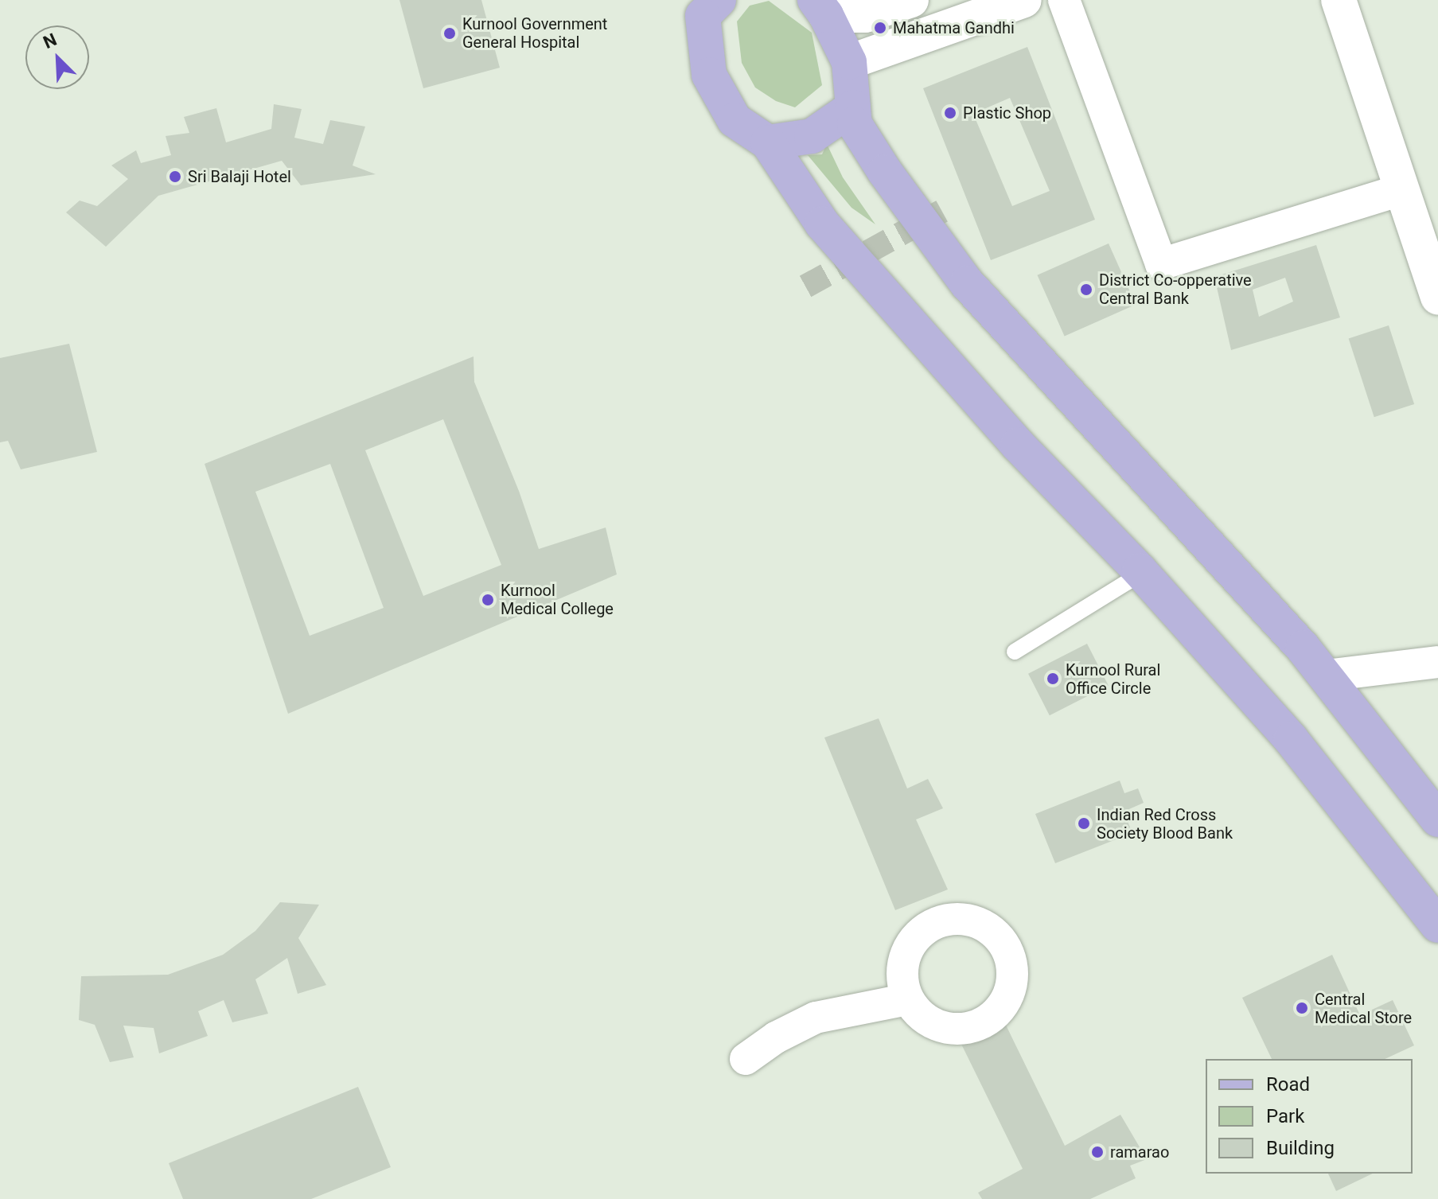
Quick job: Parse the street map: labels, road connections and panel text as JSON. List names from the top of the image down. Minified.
{"places":["Mahatma Gandhi","Kurnool Government General Hospital","Plastic Shop","Sri Balaji Hotel","District Co-opperative Central Bank","Kurnool Medical College","Kurnool Rural Office Circle","Indian Red Cross Society Blood Bank","Central Medical Store","ramarao"],"legend":["Road","Park","Building"],"north":"top left"}
